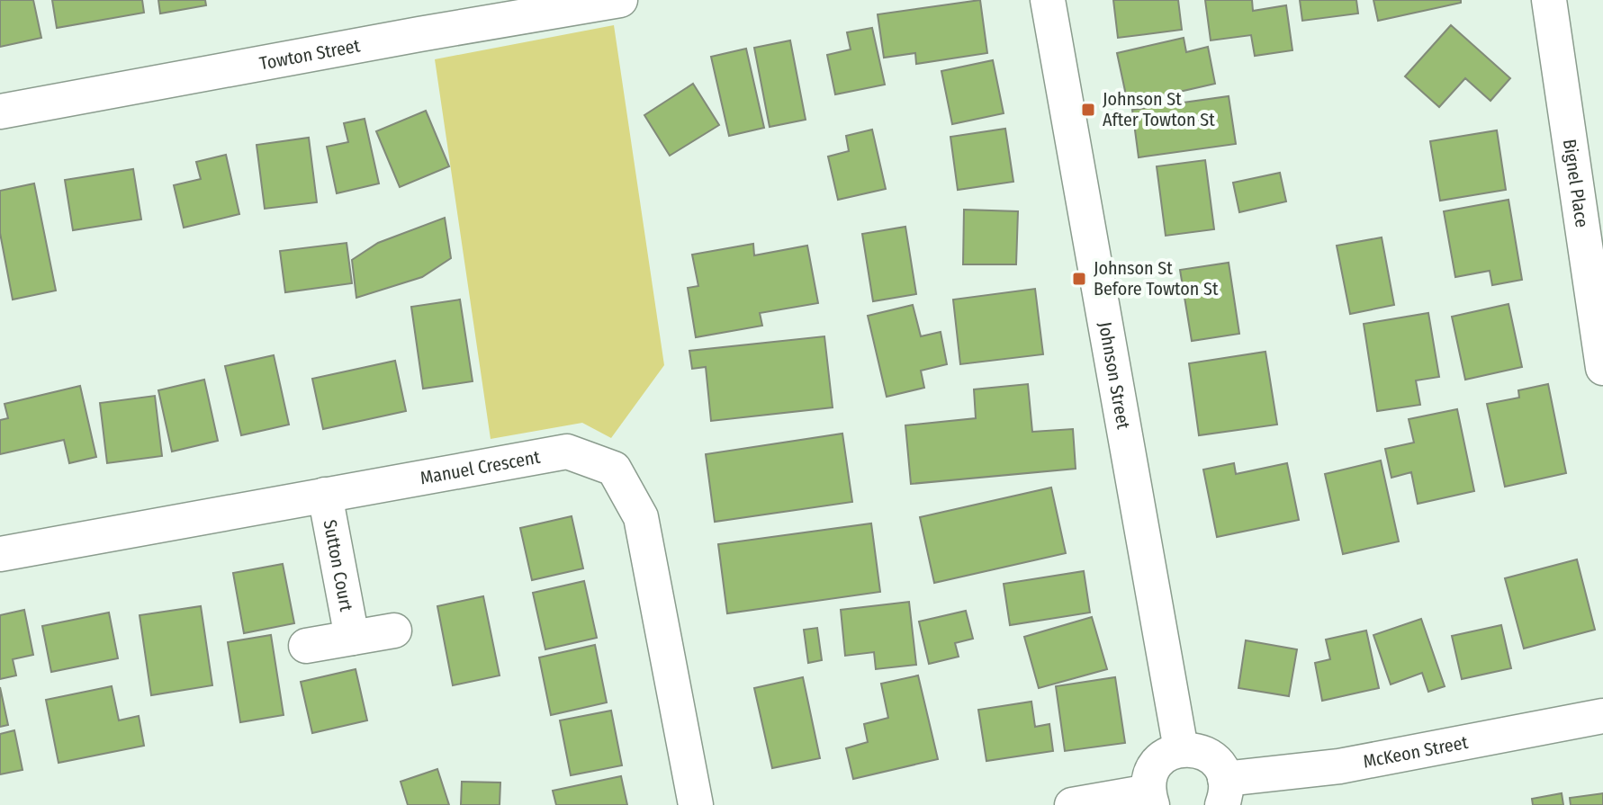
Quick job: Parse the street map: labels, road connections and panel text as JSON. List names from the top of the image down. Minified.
{"streets":{"street":["Towton Street","Bignel Place","Johnson Street","Manuel Crescent","Sutton Court","McKeon Street"]},"crossings":[["Manuel Crescent","Sutton Court"]],"places":{"transit":["Johnson St After Towton St","Johnson St Before Towton St"]}}
